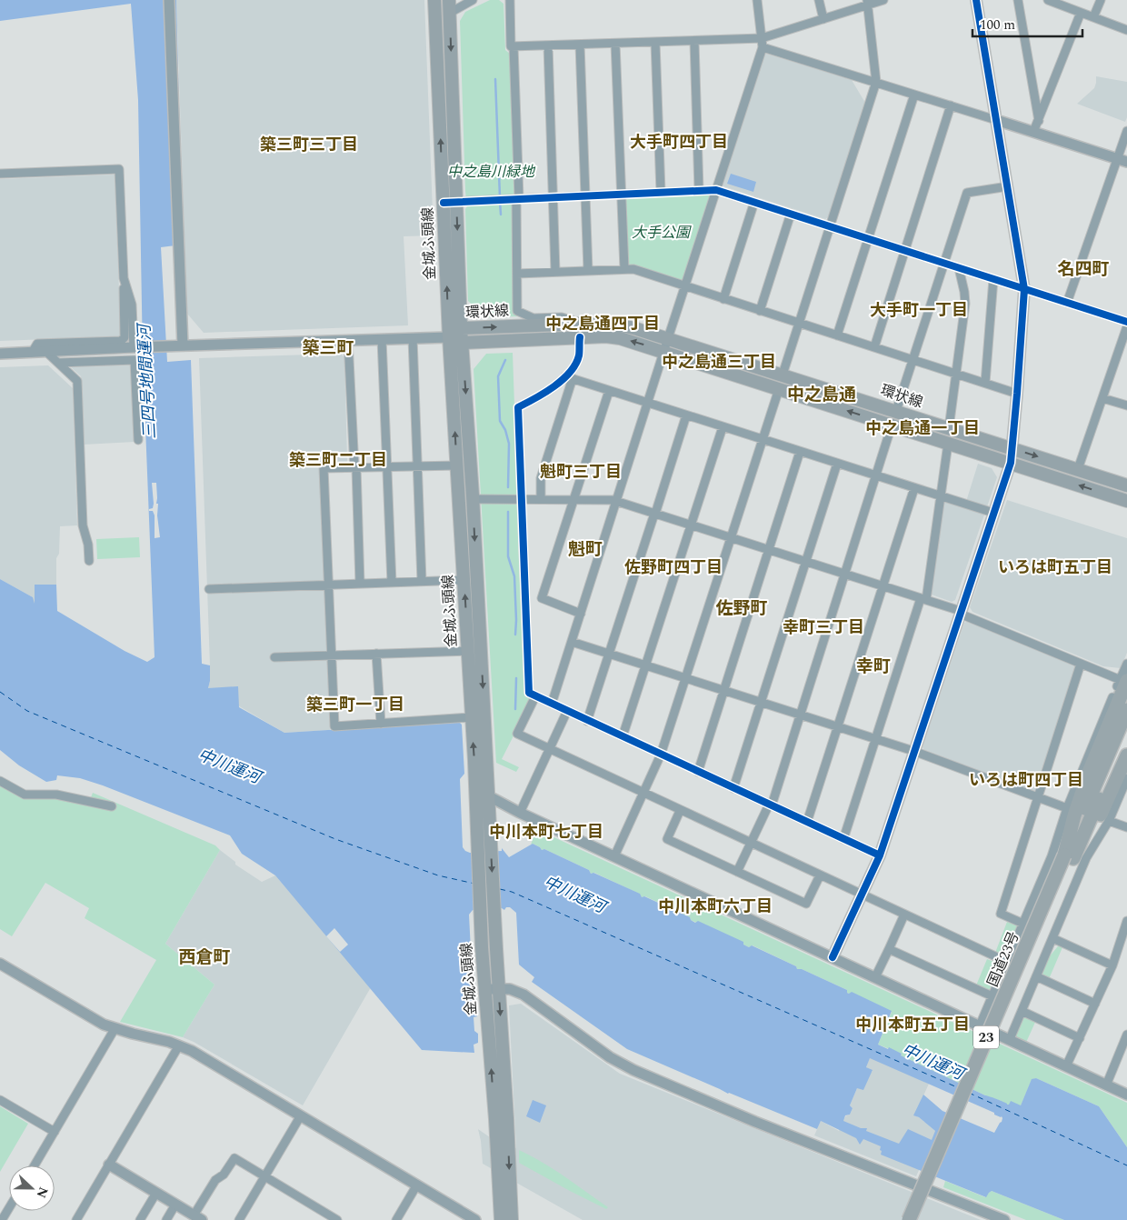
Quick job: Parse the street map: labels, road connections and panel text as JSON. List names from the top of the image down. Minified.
{"streets":{"highway":["国道23号","23"],"main road":["金城ふ頭線","環状線"]},"crossings":[["金城ふ頭線","環状線"]],"districts":["大手町四丁目","築三町三丁目","名四町","大手町一丁目","中之島通四丁目","築三町","中之島通三丁目","中之島通","中之島通一丁目","築三町二丁目","魁町三丁目","魁町","佐野町四丁目","いろは町五丁目","佐野町","幸町三丁目","幸町","築三町一丁目","いろは町四丁目","中川本町七丁目","中川本町六丁目","西倉町","中川本町五丁目"],"water":["三四号地間運河","中川運河"],"parks":["中之島川緑地","大手公園"],"scale_bar":"100 m","north":"right"}
